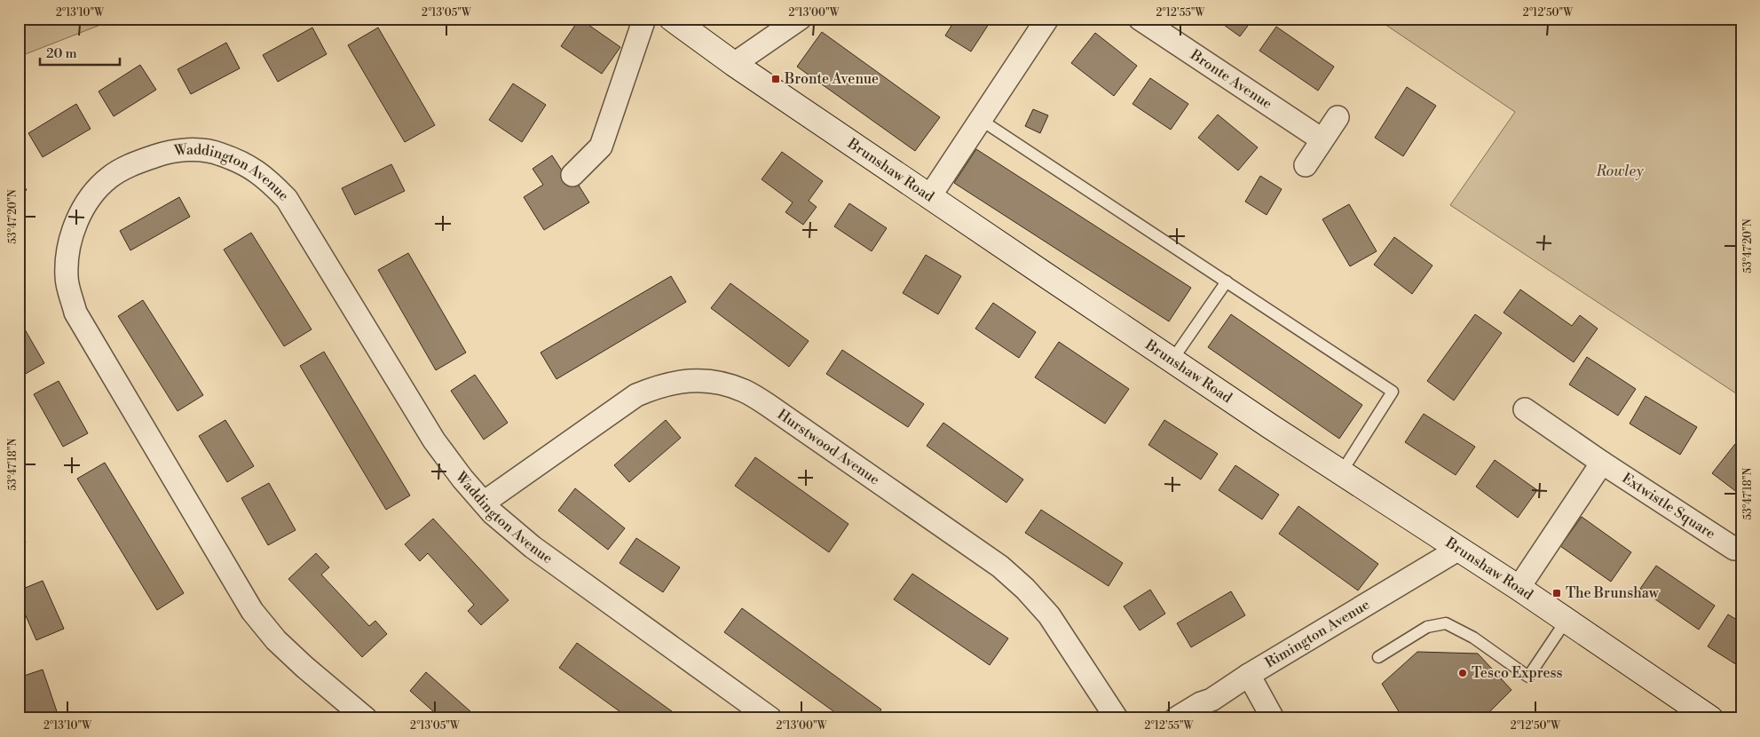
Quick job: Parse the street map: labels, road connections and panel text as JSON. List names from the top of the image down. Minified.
{"streets":{"street":["Bronte Avenue","Brunshaw Road","Waddington Avenue","Hurstwood Avenue","Extwistle Square","Rimington Avenue"]},"crossings":[["Brunshaw Road","Rimington Avenue"],["Waddington Avenue","Hurstwood Avenue"]],"parks":["Rowley"],"places":{"transit":["Bronte Avenue","The Brunshaw"],"other":["Tesco Express"]},"scale_bar":"20 m","coordinates":["2°13'10\"W","2°13'05\"W","2°13'00\"W","2°12'55\"W","2°12'50\"W","53°47'20\"N","53°47'18\"N"]}
